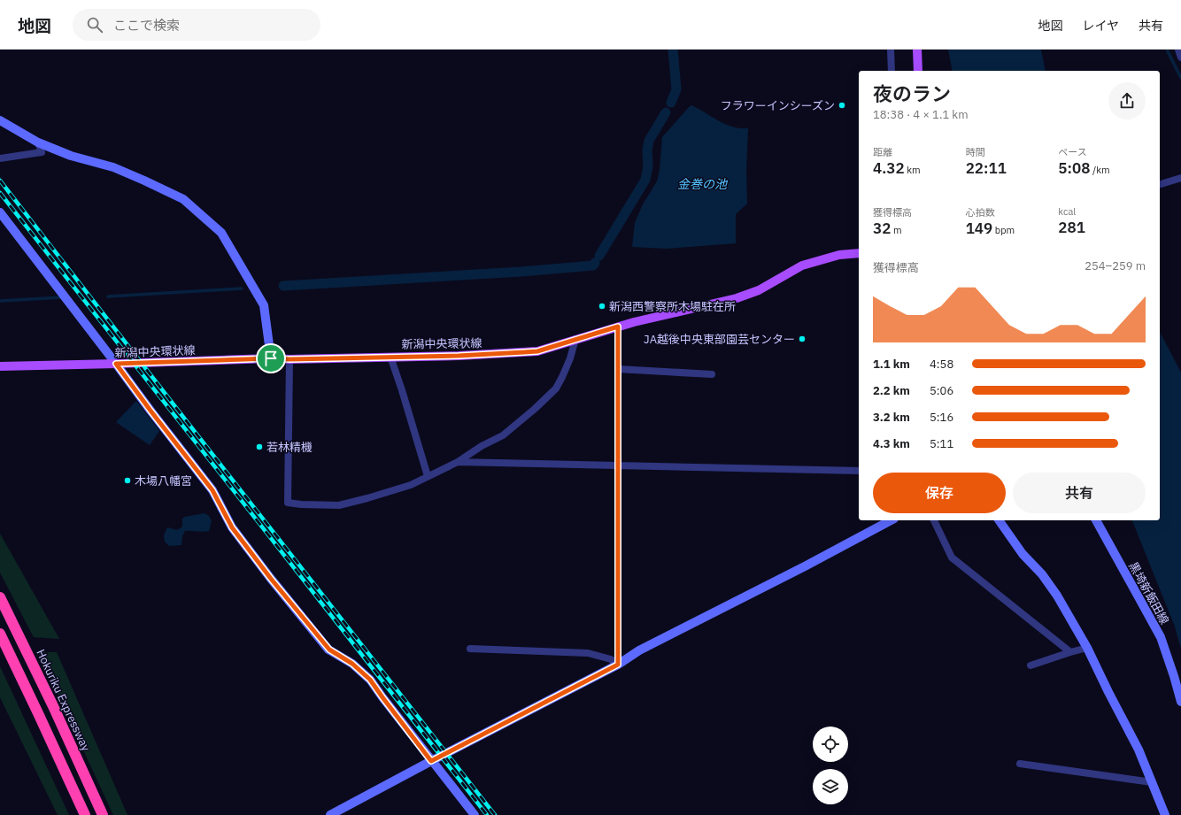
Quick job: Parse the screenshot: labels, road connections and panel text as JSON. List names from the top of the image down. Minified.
{"streets":{"highway":["Hokuriku Expressway"],"main road":["新潟中央環状線"],"street":["黒埼新飯田線"]},"water":["金巻の池"],"places":["フラワーインシーズン","新潟西警察所木場駐在所","JA越後中央東部園芸センター","若林精機","木場八幡宮"],"page":{"header":"地図","search":"ここで検索","nav":["地図","レイヤ","共有"],"heading":["夜のラン","18:38 · 4 × 1.1 km"],"stats":[["距離","4.32 km"],["時間","22:11"],["ペース","5:08 /km"],["獲得標高","32 m"],["心拍数","149 bpm"],["kcal","281"]],"chart":["獲得標高","254–259 m"],"list":[{"name":"1.1 km","note":"4:58"},{"name":"2.2 km","note":"5:06"},{"name":"3.2 km","note":"5:16"},{"name":"4.3 km","note":"5:11"}],"buttons":["保存","共有"]}}
